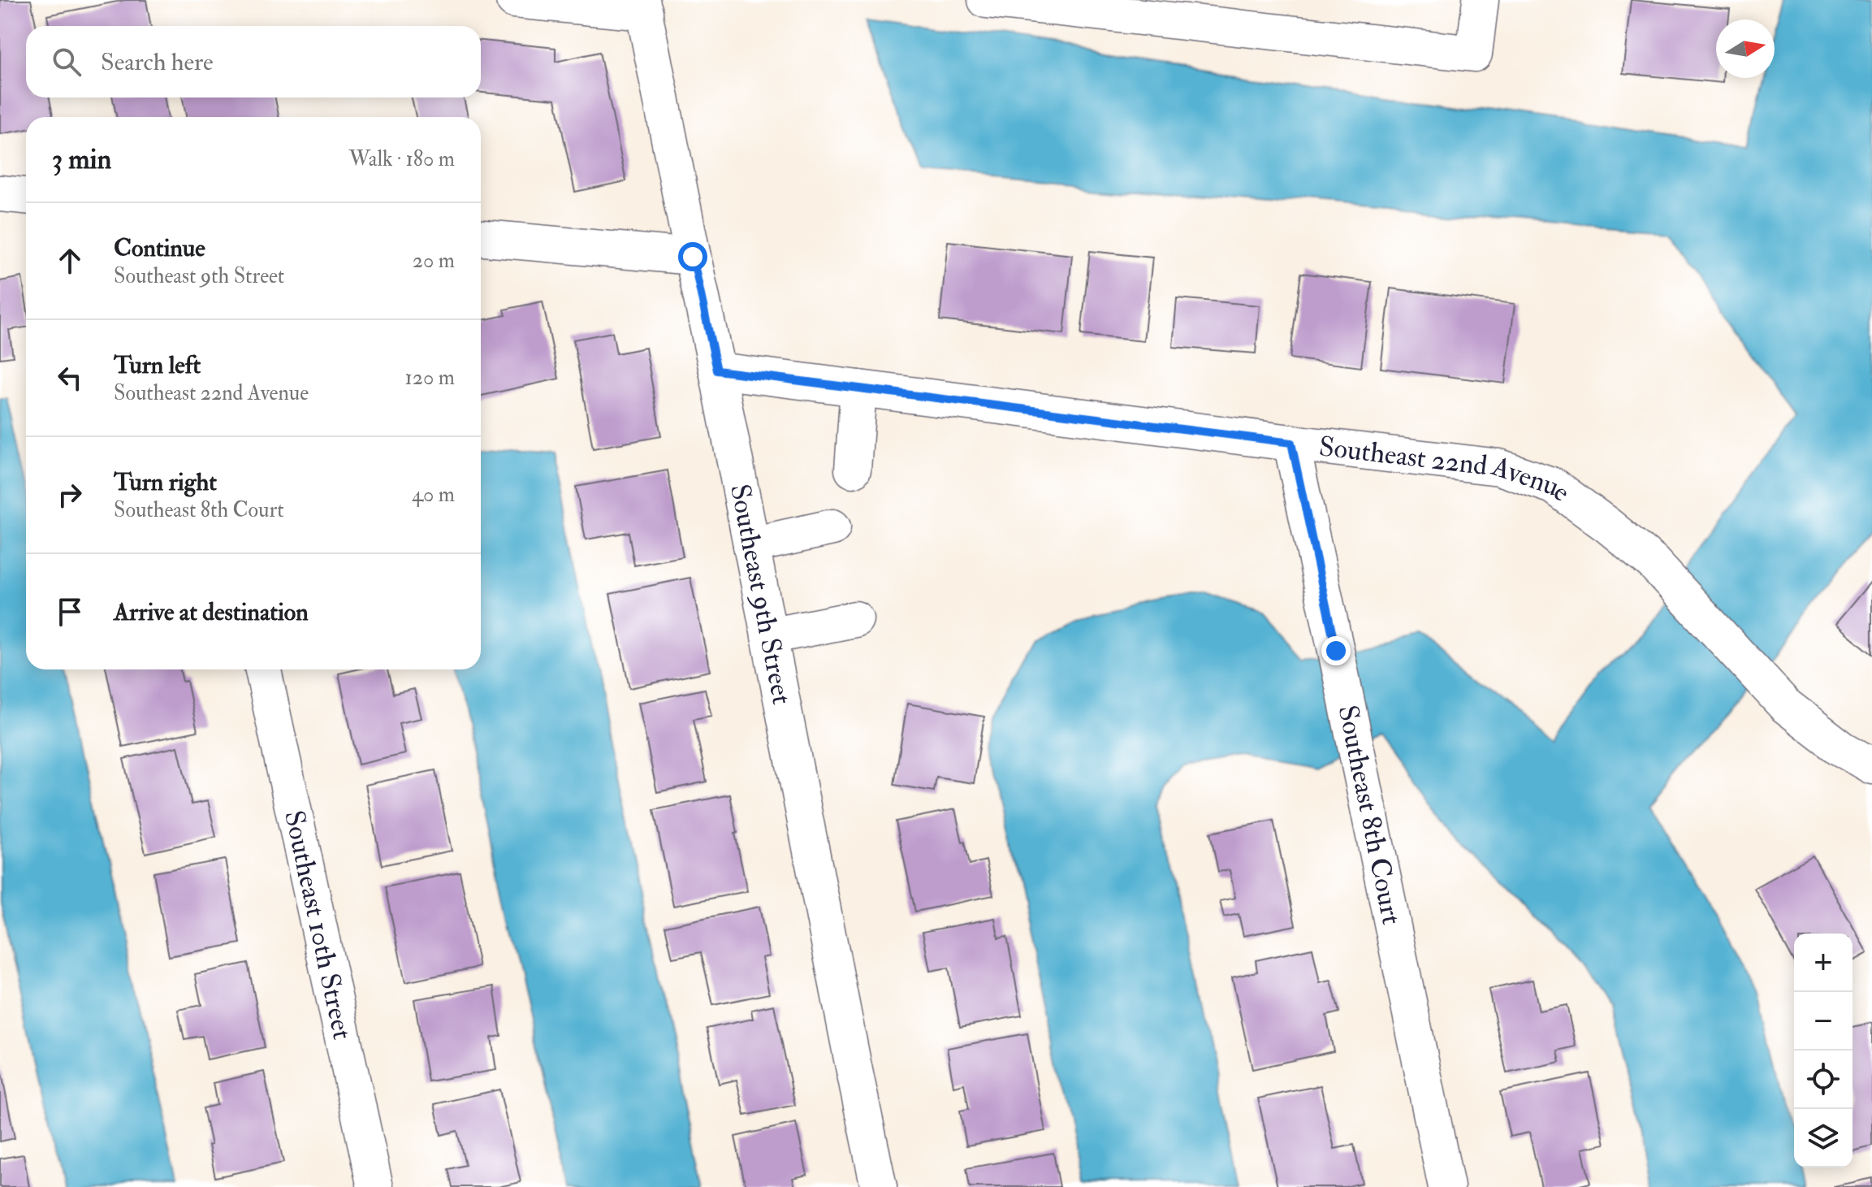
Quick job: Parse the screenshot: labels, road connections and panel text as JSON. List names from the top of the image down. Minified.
{"streets":{"street":["Southeast 22nd Avenue","Southeast 9th Street","Southeast 8th Court","Southeast 10th Street"]},"crossings":[["Southeast 22nd Avenue","Southeast 9th Street"],["Southeast 22nd Avenue","Southeast 8th Court"]],"north":"right","page":{"search":"Search here","heading":["3 min","Walk · 180 m"],"list":[["Continue","Southeast 9th Street","20 m"],["Turn left","Southeast 22nd Avenue","120 m"],["Turn right","Southeast 8th Court","40 m"],"Arrive at destination"],"map_buttons":["+","−"]}}
